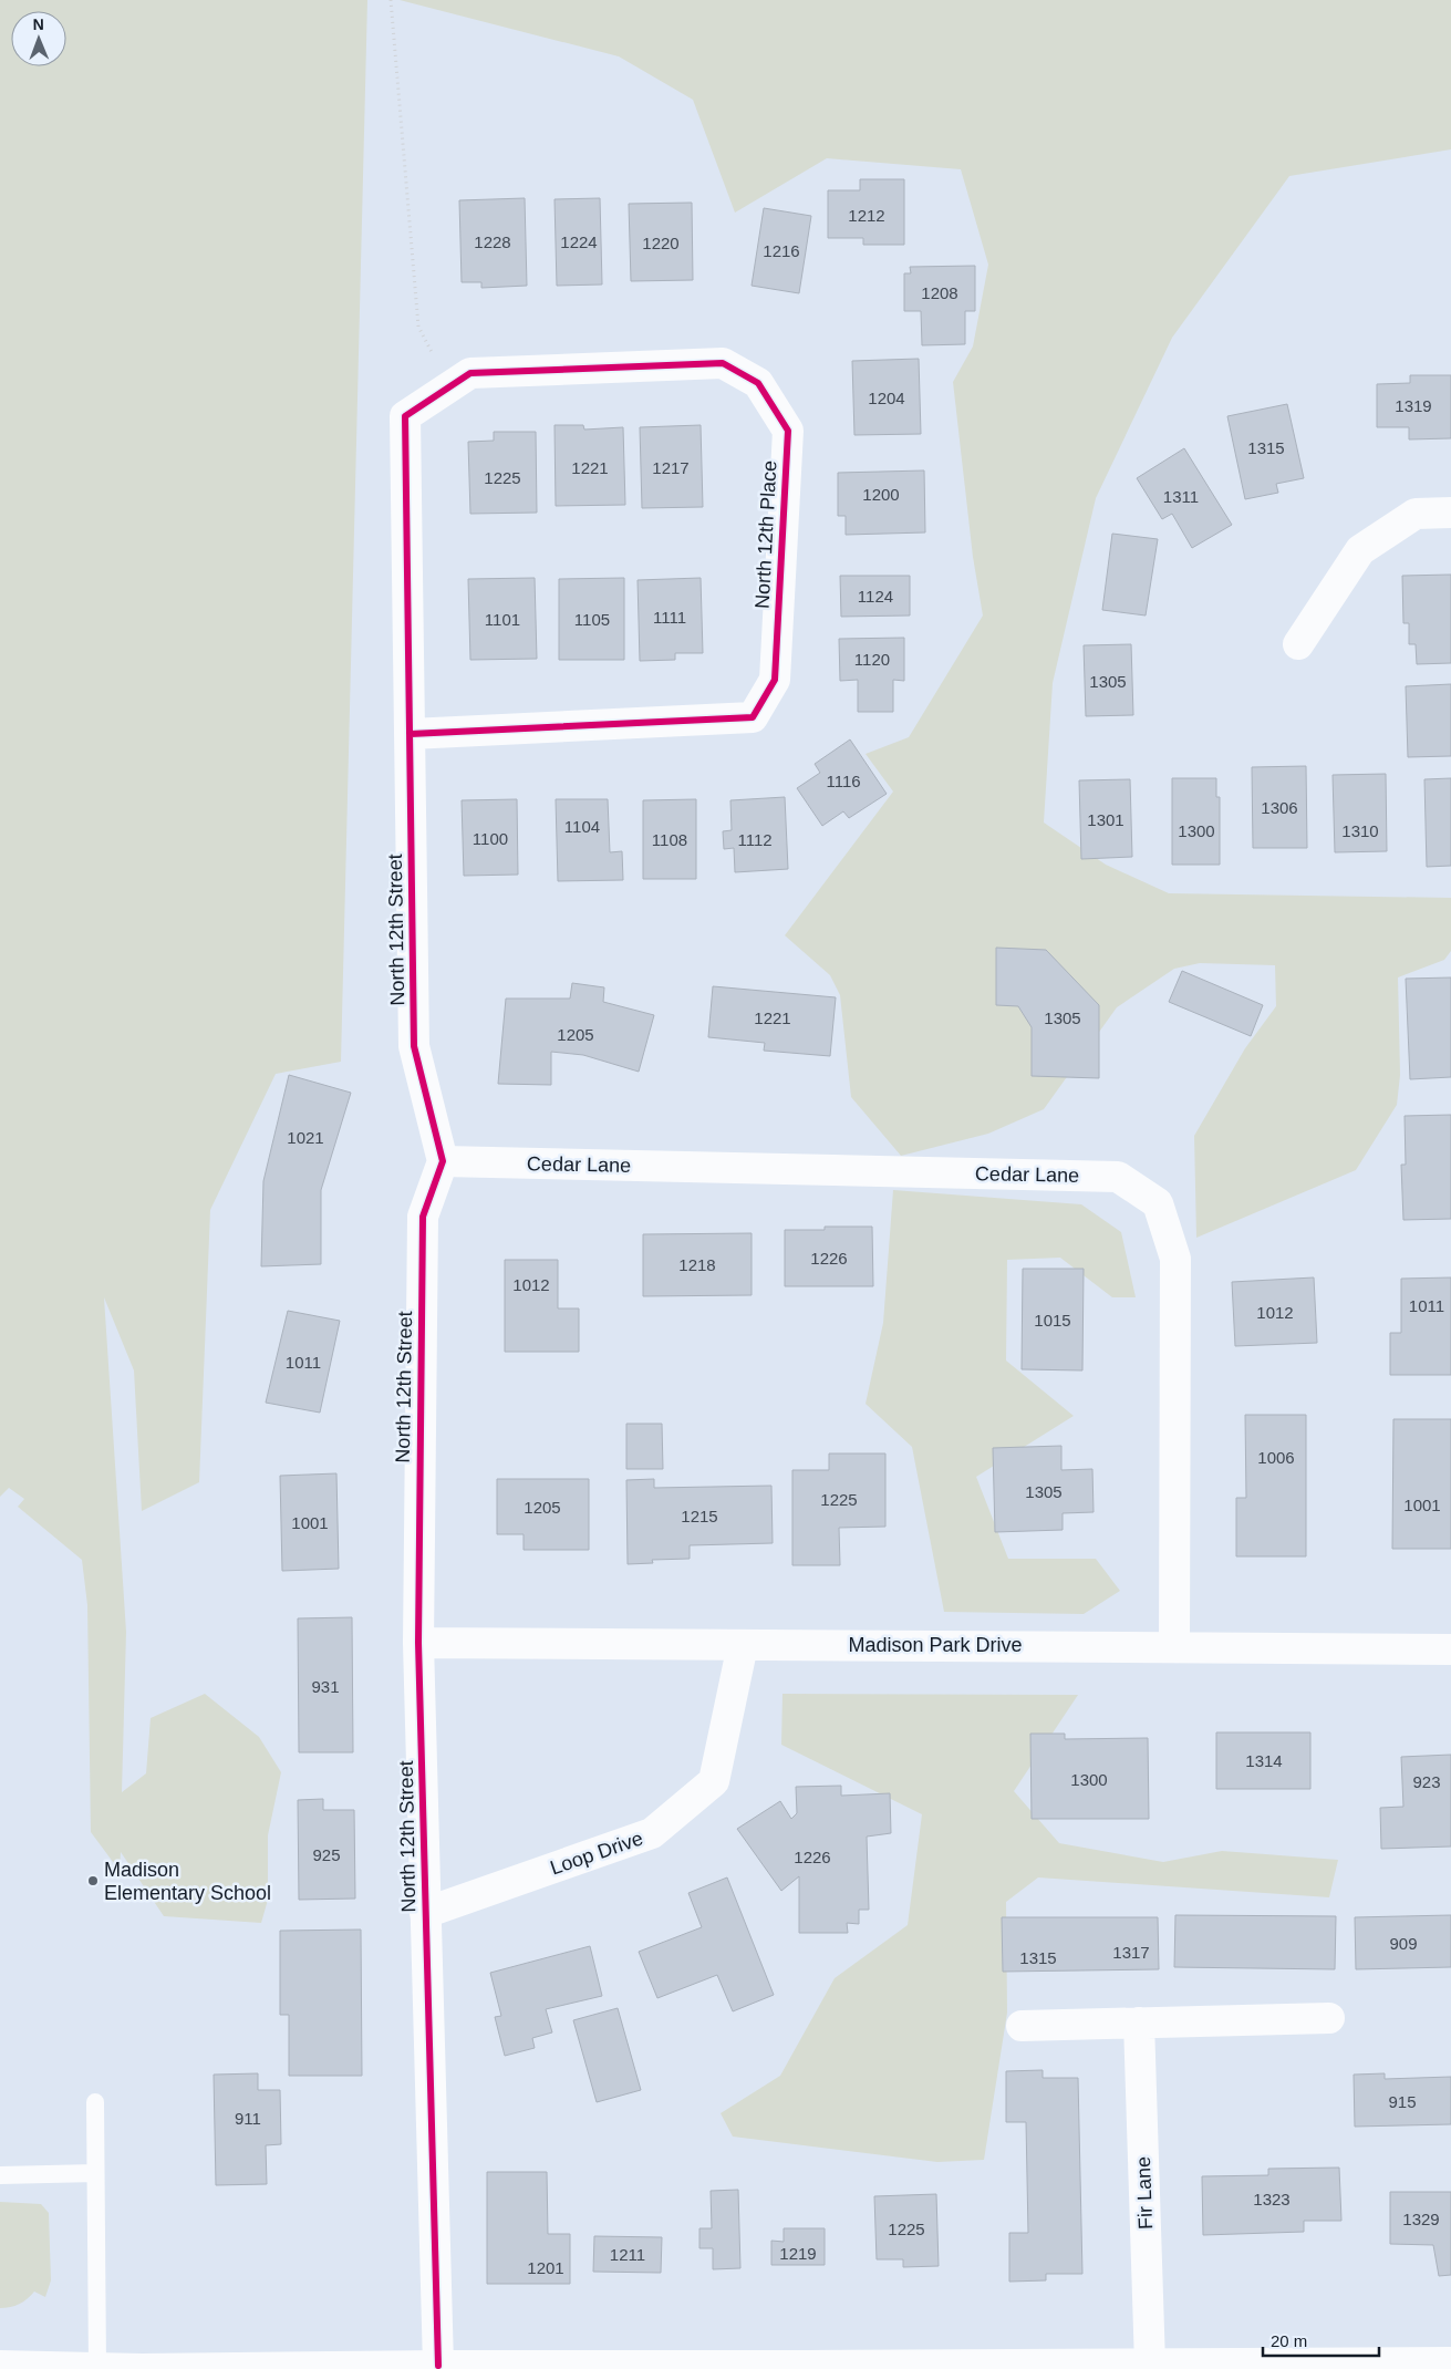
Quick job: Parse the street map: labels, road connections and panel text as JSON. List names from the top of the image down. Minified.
{"streets":{"street":["North 12th Place","North 12th Street","Cedar Lane","Madison Park Drive","Loop Drive","Fir Lane"]},"crossings":[["North 12th Place","North 12th Street"],["North 12th Street","Cedar Lane"],["North 12th Street","Madison Park Drive"],["North 12th Street","Loop Drive"],["Cedar Lane","Madison Park Drive"],["Madison Park Drive","Loop Drive"]],"places":["Madison Elementary School"],"house_numbers":["1212","1228","1224","1220","1216","1208","1204","1319","1315","1221","1217","1225","1200","1311","1124","1111","1101","1105","1120","1305","1116","1306","1301","1104","1300","1310","1100","1108","1112","1221","1305","1205","1021","1226","1218","1012","1011","1012","1015","1011","1006","1305","1225","1001","1205","1215","1001","931","1314","1300","923","925","1226","909","1317","1315","915","911","1323","1329","1225","1219","1211","1201"],"scale_bar":"20 m","north":"top"}
